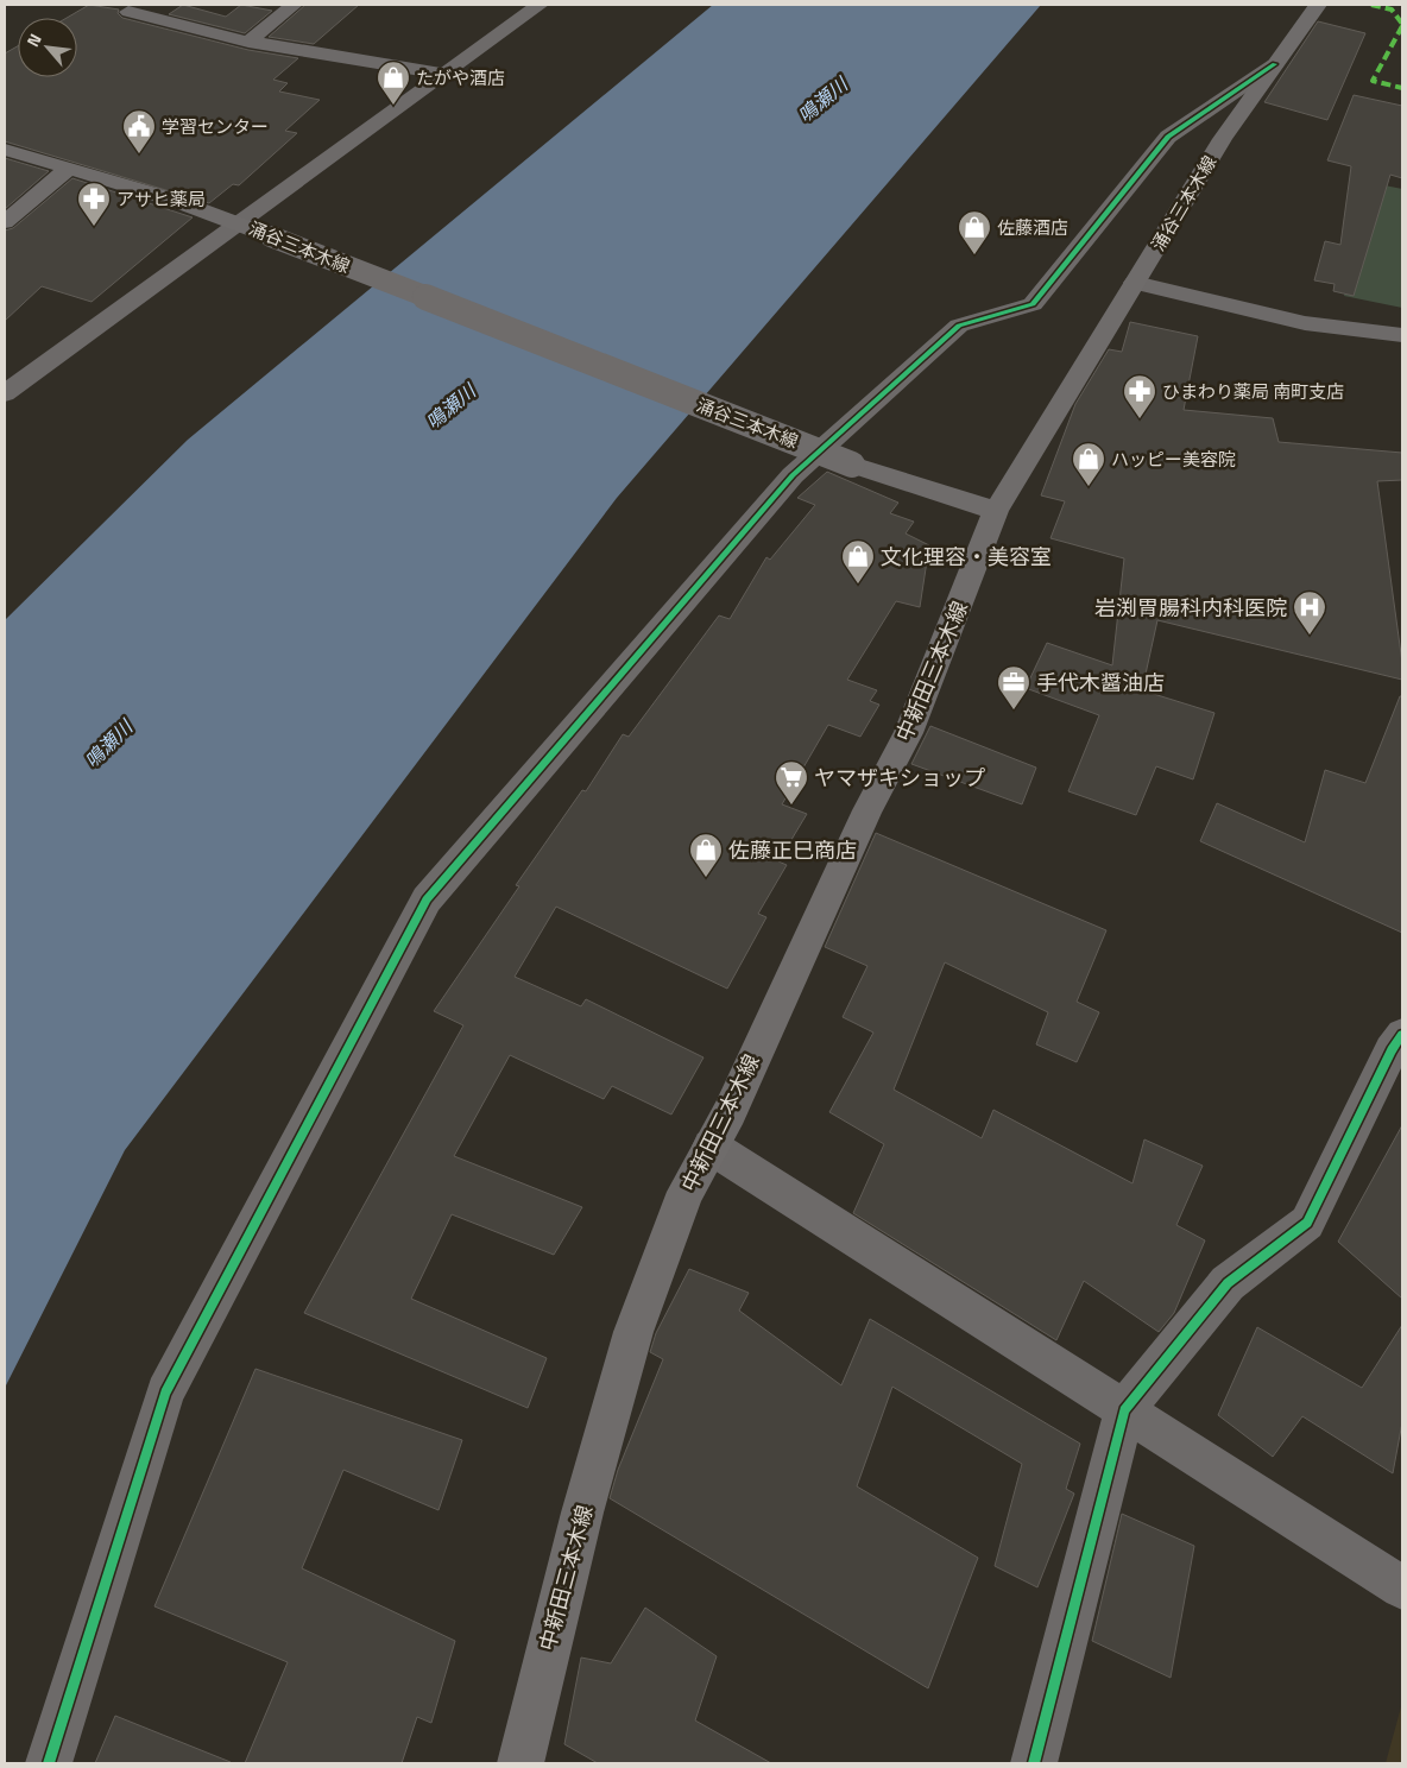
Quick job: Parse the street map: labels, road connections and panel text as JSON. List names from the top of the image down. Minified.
{"streets":{"main road":["涌谷三本木線","中新田三本木線"]},"crossings":[["涌谷三本木線","中新田三本木線"]],"water":["鳴瀬川"],"places":{"shop":["たがや酒店","佐藤酒店","ハッピー美容院","文化理容・美容室","佐藤正巳商店"],"public building":["学習センター"],"pharmacy":["アサヒ薬局","ひまわり薬局 南町支店"],"hospital":["岩渕胃腸科内科医院"],"office":["手代木醤油店"],"supermarket":["ヤマザキショップ"]},"north":"top left"}
